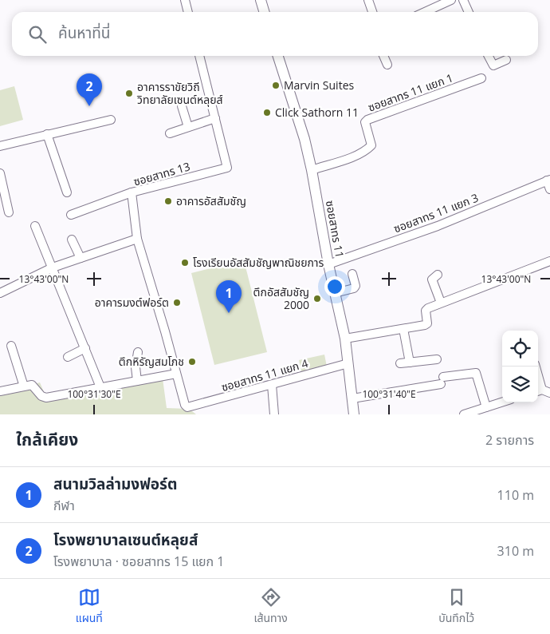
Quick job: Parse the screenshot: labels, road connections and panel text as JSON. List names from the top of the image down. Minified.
{"streets":{"street":["ซอยสาทร 11 แยก 1","ซอยสาทร 13","ซอยสาทร 11 แยก 3","ซอยสาทร 11","ซอยสาทร 11 แยก 4"]},"crossings":[["ซอยสาทร 11 แยก 1","ซอยสาทร 11"],["ซอยสาทร 13","ซอยสาทร 11 แยก 4"],["ซอยสาทร 11 แยก 3","ซอยสาทร 11"],["ซอยสาทร 11","ซอยสาทร 11 แยก 4"]],"places":["Marvin Suites","อาคารราขัยวิถี วิทยาลัยเซนต์หลุยส์","Click Sathorn 11","อาคารอัสสัมชัญ","โรงเรียนอัสสัมชัญพาณิชยการ","ตึกอัสสัมชัญ 2000","อาคารมงต์ฟอร์ต","ตึกหิรัญสมโภช"],"page":{"search":"ค้นหาที่นี่","pins":["2","1"],"heading":["ใกล้เคียง","2 รายการ"],"list":[{"mark":"1","name":"สนามวิลล่ามงฟอร์ต","note":"กีฬา","value":"110 m"},{"mark":"2","name":"โรงพยาบาลเซนต์หลุยส์","note":"โรงพยาบาล · ซอยสาทร 15 แยก 1","value":"310 m"}],"nav":["แผนที่","เส้นทาง","บันทึกไว้"]},"coordinates":["13°43'00\"N","100°31'30\"E","100°31'40\"E"]}
